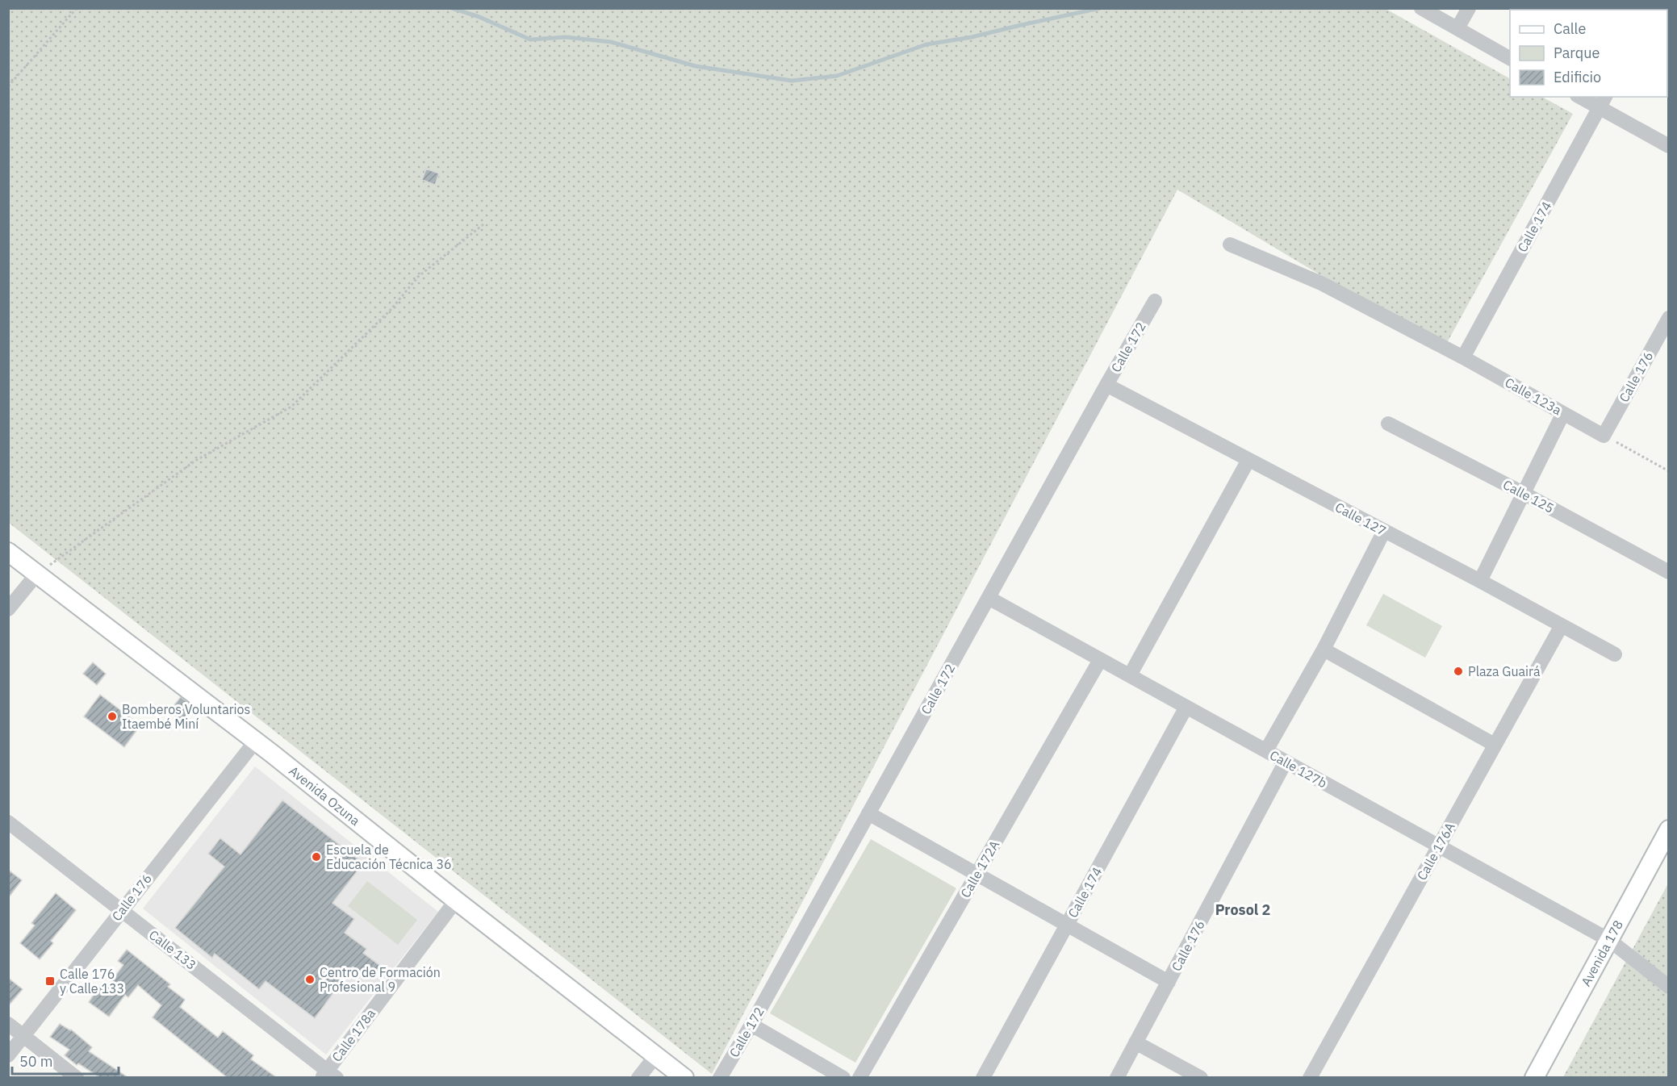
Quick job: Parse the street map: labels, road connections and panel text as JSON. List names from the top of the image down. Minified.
{"streets":{"main road":["Avenida Ozuna","Avenida 178"],"street":["Calle 174","Calle 172","Calle 176","Calle 123a","Calle 125","Calle 127","Calle 127b","Calle 176A","Calle 172A","Calle 133","Calle 178a"]},"crossings":[["Calle 174","Calle 123a"],["Calle 174","Calle 127b"],["Calle 172","Calle 127"],["Calle 172","Calle 127b"],["Calle 176","Calle 123a"],["Calle 176","Calle 127b"],["Calle 176","Avenida Ozuna"],["Calle 176","Calle 133"],["Calle 127","Calle 176A"],["Calle 127b","Calle 176A"],["Calle 127b","Calle 172A"],["Calle 127b","Avenida 178"],["Avenida Ozuna","Calle 178a"],["Calle 133","Calle 178a"]],"districts":["Prosol 2"],"places":{"other":["Plaza Guairá","Bomberos Voluntarios Itaembé Miní","Escuela de Educación Técnica 36","Centro de Formación Profesional 9"],"transit":["Calle 176 y Calle 133"]},"legend":["Calle","Parque","Edificio"],"scale_bar":"50 m"}
